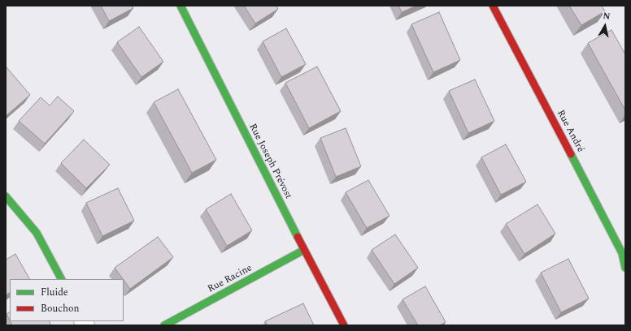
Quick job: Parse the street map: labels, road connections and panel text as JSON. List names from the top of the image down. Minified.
{"streets":{"street":["Rue André","Rue Joseph Prévost","Rue Racine"]},"crossings":[["Rue Joseph Prévost","Rue Racine"]],"legend":["Fluide","Bouchon"],"north":"top"}
